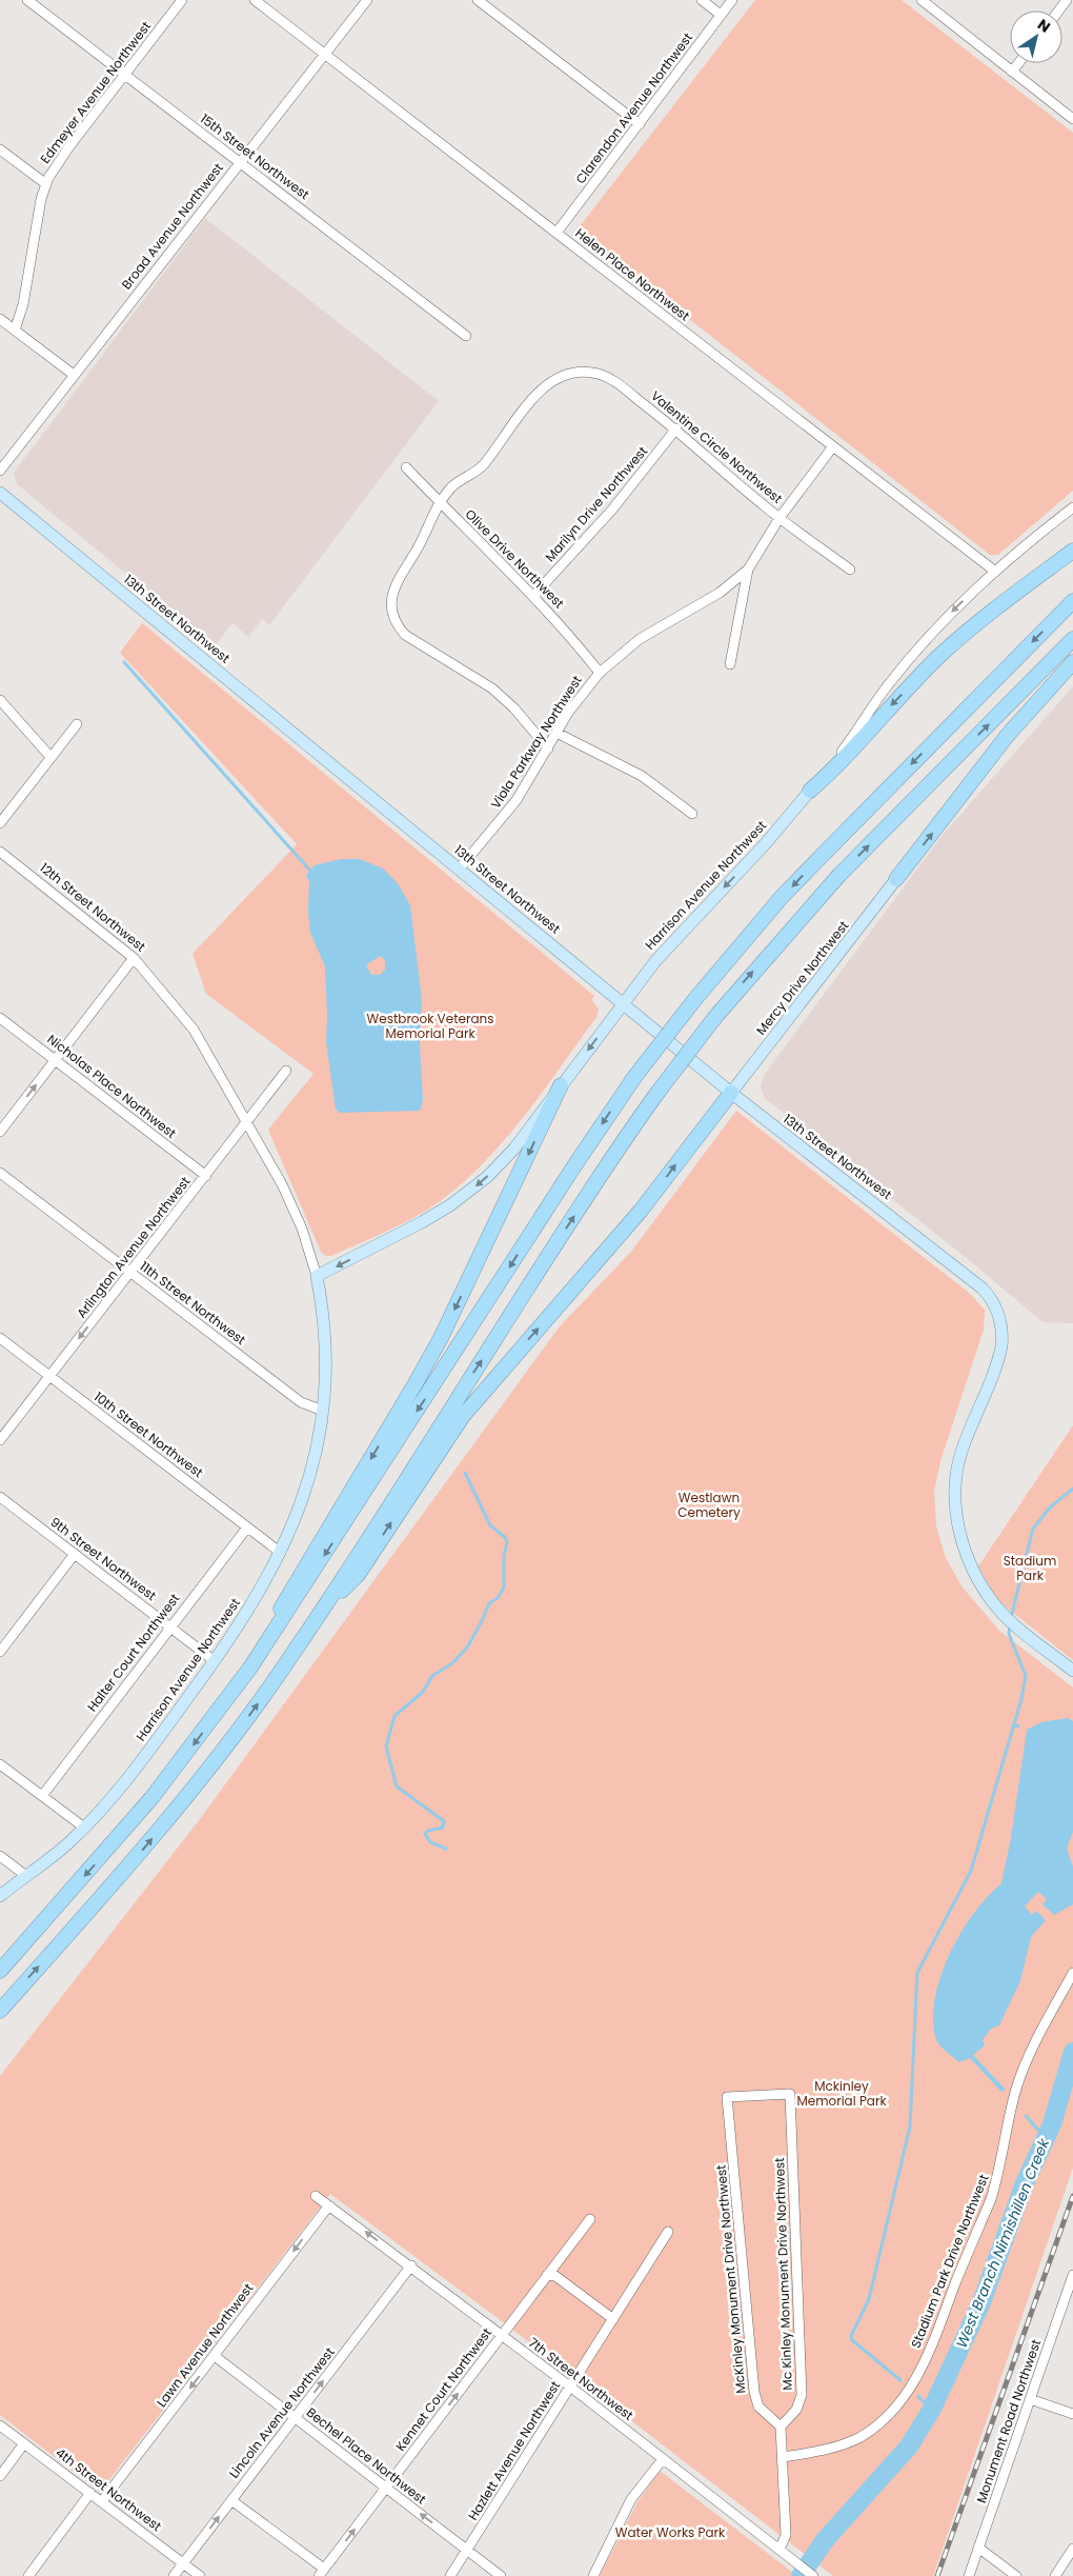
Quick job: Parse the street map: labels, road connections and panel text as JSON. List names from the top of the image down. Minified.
{"streets":{"main road":["13th Street Northwest","Harrison Avenue Northwest","Mercy Drive Northwest"],"street":["Edmeyer Avenue Northwest","Clarendon Avenue Northwest","15th Street Northwest","Broad Avenue Northwest","Helen Place Northwest","Valentine Circle Northwest","Marilyn Drive Northwest","Olive Drive Northwest","Viola Parkway Northwest","12th Street Northwest","Nicholas Place Northwest","Arlington Avenue Northwest","11th Street Northwest","10th Street Northwest","9th Street Northwest","Halter Court Northwest","Stadium Park Drive Northwest","Mc Kinley Monument Drive Northwest","McKinley Monument Drive Northwest","Lawn Avenue Northwest","7th Street Northwest","Kennet Court Northwest","Lincoln Avenue Northwest","Monument Road Northwest","Hazlett Avenue Northwest","Bechel Place Northwest","4th Street Northwest"]},"crossings":[["Edmeyer Avenue Northwest","15th Street Northwest"],["Clarendon Avenue Northwest","Helen Place Northwest"],["15th Street Northwest","Broad Avenue Northwest"],["Broad Avenue Northwest","Helen Place Northwest"],["Helen Place Northwest","Harrison Avenue Northwest"],["Valentine Circle Northwest","Marilyn Drive Northwest"],["Valentine Circle Northwest","Olive Drive Northwest"],["Valentine Circle Northwest","Viola Parkway Northwest"],["Marilyn Drive Northwest","Olive Drive Northwest"],["Olive Drive Northwest","Viola Parkway Northwest"],["13th Street Northwest","Viola Parkway Northwest"],["13th Street Northwest","Harrison Avenue Northwest"],["13th Street Northwest","Mercy Drive Northwest"],["Harrison Avenue Northwest","12th Street Northwest"],["Harrison Avenue Northwest","11th Street Northwest"],["Harrison Avenue Northwest","10th Street Northwest"],["Harrison Avenue Northwest","9th Street Northwest"],["12th Street Northwest","Arlington Avenue Northwest"],["Nicholas Place Northwest","Arlington Avenue Northwest"],["Arlington Avenue Northwest","11th Street Northwest"],["Arlington Avenue Northwest","10th Street Northwest"],["10th Street Northwest","Halter Court Northwest"],["9th Street Northwest","Halter Court Northwest"],["Mc Kinley Monument Drive Northwest","McKinley Monument Drive Northwest"],["Lawn Avenue Northwest","7th Street Northwest"],["Lawn Avenue Northwest","Bechel Place Northwest"],["Lawn Avenue Northwest","4th Street Northwest"],["7th Street Northwest","Kennet Court Northwest"],["7th Street Northwest","Lincoln Avenue Northwest"],["7th Street Northwest","Hazlett Avenue Northwest"],["Kennet Court Northwest","Bechel Place Northwest"],["Lincoln Avenue Northwest","Bechel Place Northwest"],["Lincoln Avenue Northwest","4th Street Northwest"],["Hazlett Avenue Northwest","Bechel Place Northwest"]],"one_way":["Harrison Avenue Northwest","Lawn Avenue Northwest","Kennet Court Northwest","Lincoln Avenue Northwest"],"water":["West Branch Nimishillen Creek"],"parks":["Westbrook Veterans Memorial Park","Westlawn Cemetery","Stadium Park","Mckinley Memorial Park","Water Works Park"],"north":"top right"}
